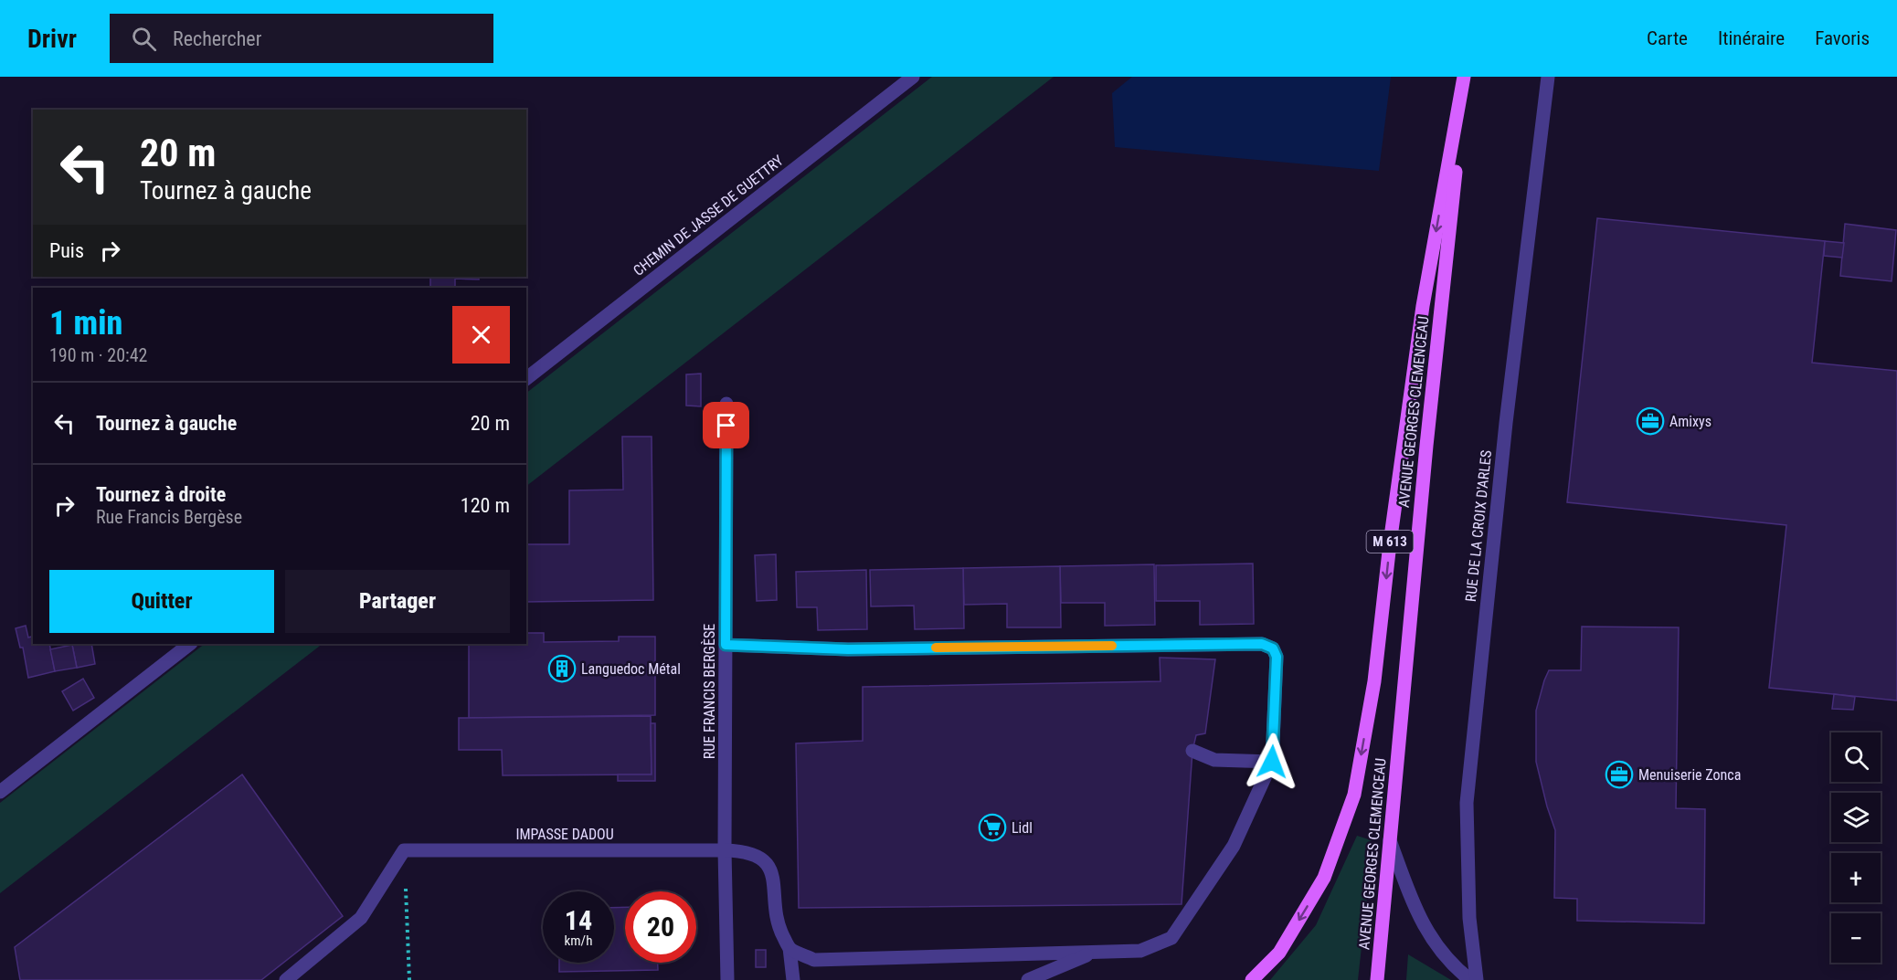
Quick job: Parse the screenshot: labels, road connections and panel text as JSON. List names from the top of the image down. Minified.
{"streets":{"main road":["AVENUE GEORGES CLEMENCEAU","M 613"],"street":["CHEMIN DE JASSE DE GUETTRY","RUE DE LA CROIX D'ARLES","RUE FRANCIS BERGÈSE","IMPASSE DADOU"]},"crossings":[["AVENUE GEORGES CLEMENCEAU","M 613"],["RUE FRANCIS BERGÈSE","IMPASSE DADOU"]],"places":{"office":["Amixys","Menuiserie Zonca"],"building":["Languedoc Métal"],"supermarket":["Lidl"]},"page":{"header":"Drivr","search":"Rechercher","nav":["Carte","Itinéraire","Favoris"],"turn":["20 m","Tournez à gauche"],"then":"Puis","heading":["1 min","190 m · 20:42"],"list":[{"name":"Tournez à gauche","value":"20 m"},{"name":"Tournez à droite","note":"Rue Francis Bergèse","value":"120 m"}],"buttons":["Quitter","Partager"],"map_buttons":["+","−"],"speed":"14 km/h","limit":"20"}}
